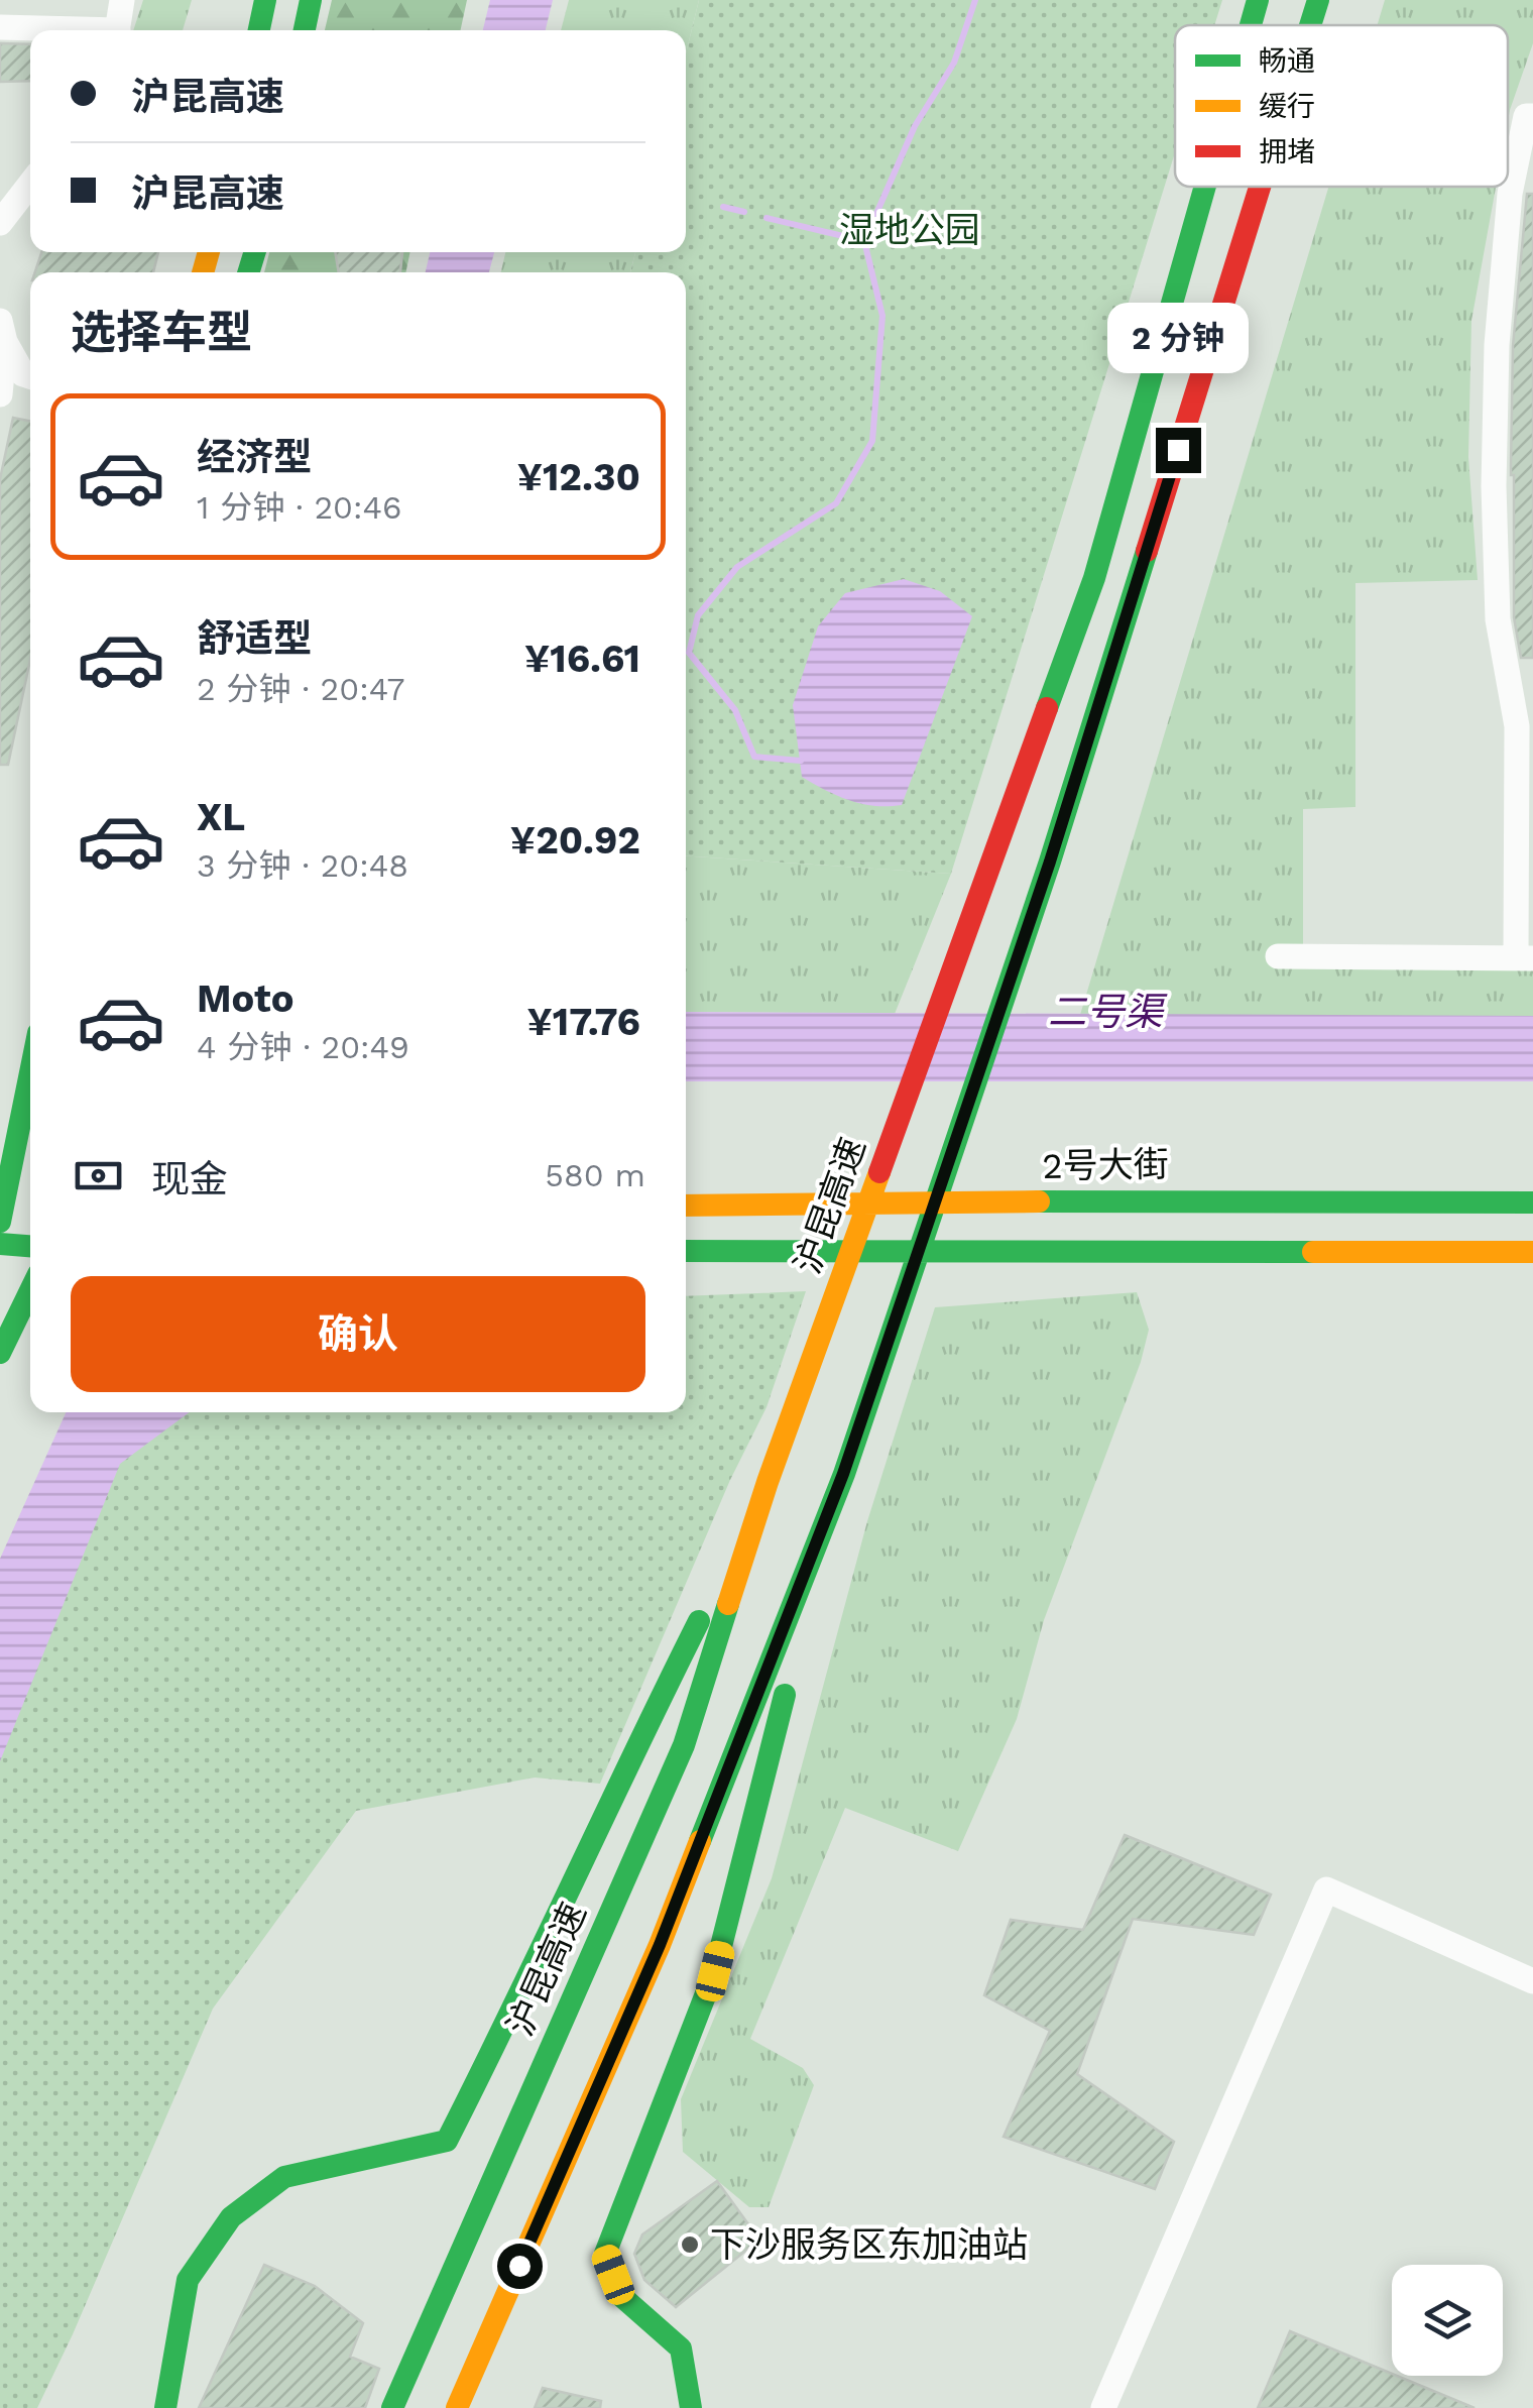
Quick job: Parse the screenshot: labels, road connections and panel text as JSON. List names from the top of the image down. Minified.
{"streets":{"main road":["2号大街","沪昆高速"]},"water":["二号渠"],"parks":["湿地公园"],"places":["下沙服务区东加油站"],"legend":["畅通","缓行","拥堵"],"page":{"banner":["沪昆高速","沪昆高速"],"heading":"选择车型","bubble":"2 分钟","list":[{"name":"经济型","note":"1 分钟 · 20:46","value":"¥12.30"},{"name":"舒适型","note":"2 分钟 · 20:47","value":"¥16.61"},{"name":"XL","note":"3 分钟 · 20:48","value":"¥20.92"},{"name":"Moto","note":"4 分钟 · 20:49","value":"¥17.76"}],"pay":["现金","580 m"],"buttons":"确认"}}
